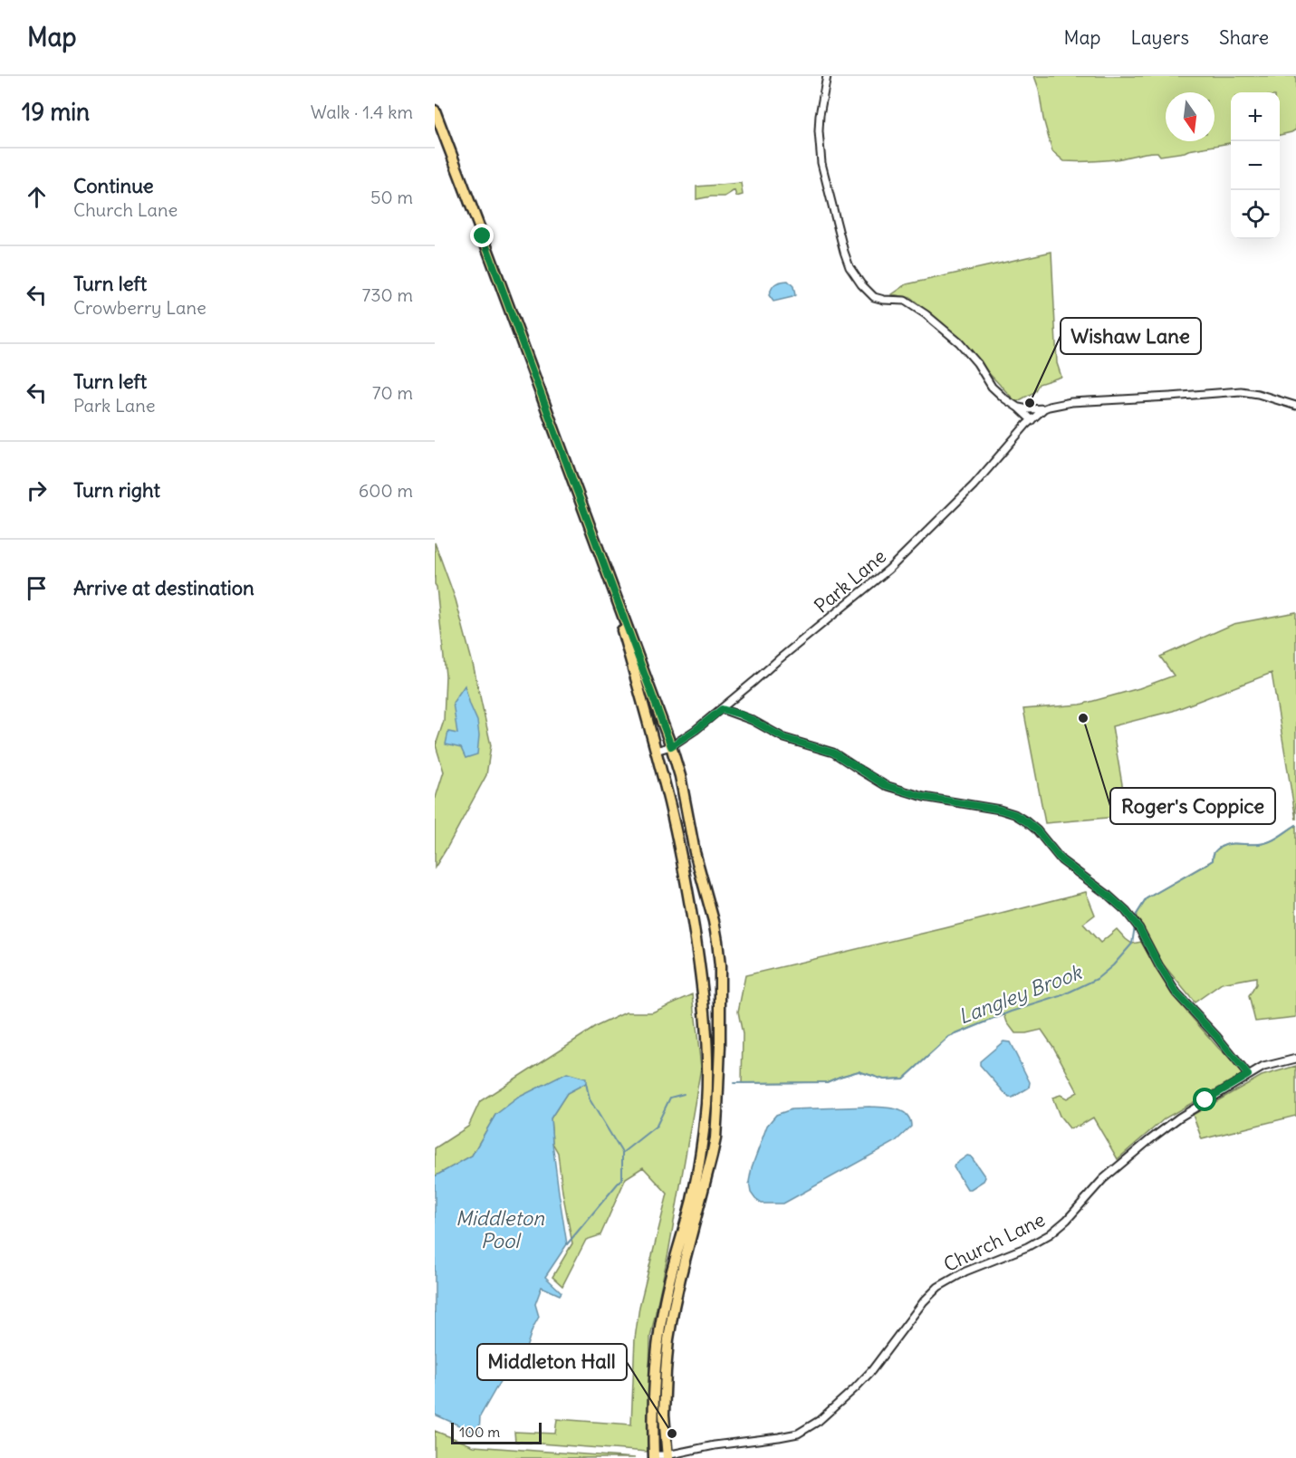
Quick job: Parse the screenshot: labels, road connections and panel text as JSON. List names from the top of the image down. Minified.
{"streets":{"street":["Park Lane","Church Lane"]},"water":["Langley Brook","Middleton Pool"],"places":["Wishaw Lane","Roger's Coppice","Middleton Hall"],"scale_bar":"100 m","north":"bottom","page":{"header":"Map","nav":["Map","Layers","Share"],"heading":["19 min","Walk · 1.4 km"],"map_buttons":["+","−"],"list":[["Continue","Church Lane","50 m"],["Turn left","Crowberry Lane","730 m"],["Turn left","Park Lane","70 m"],["Turn right","600 m"],"Arrive at destination"],"scale":"100 m"}}
